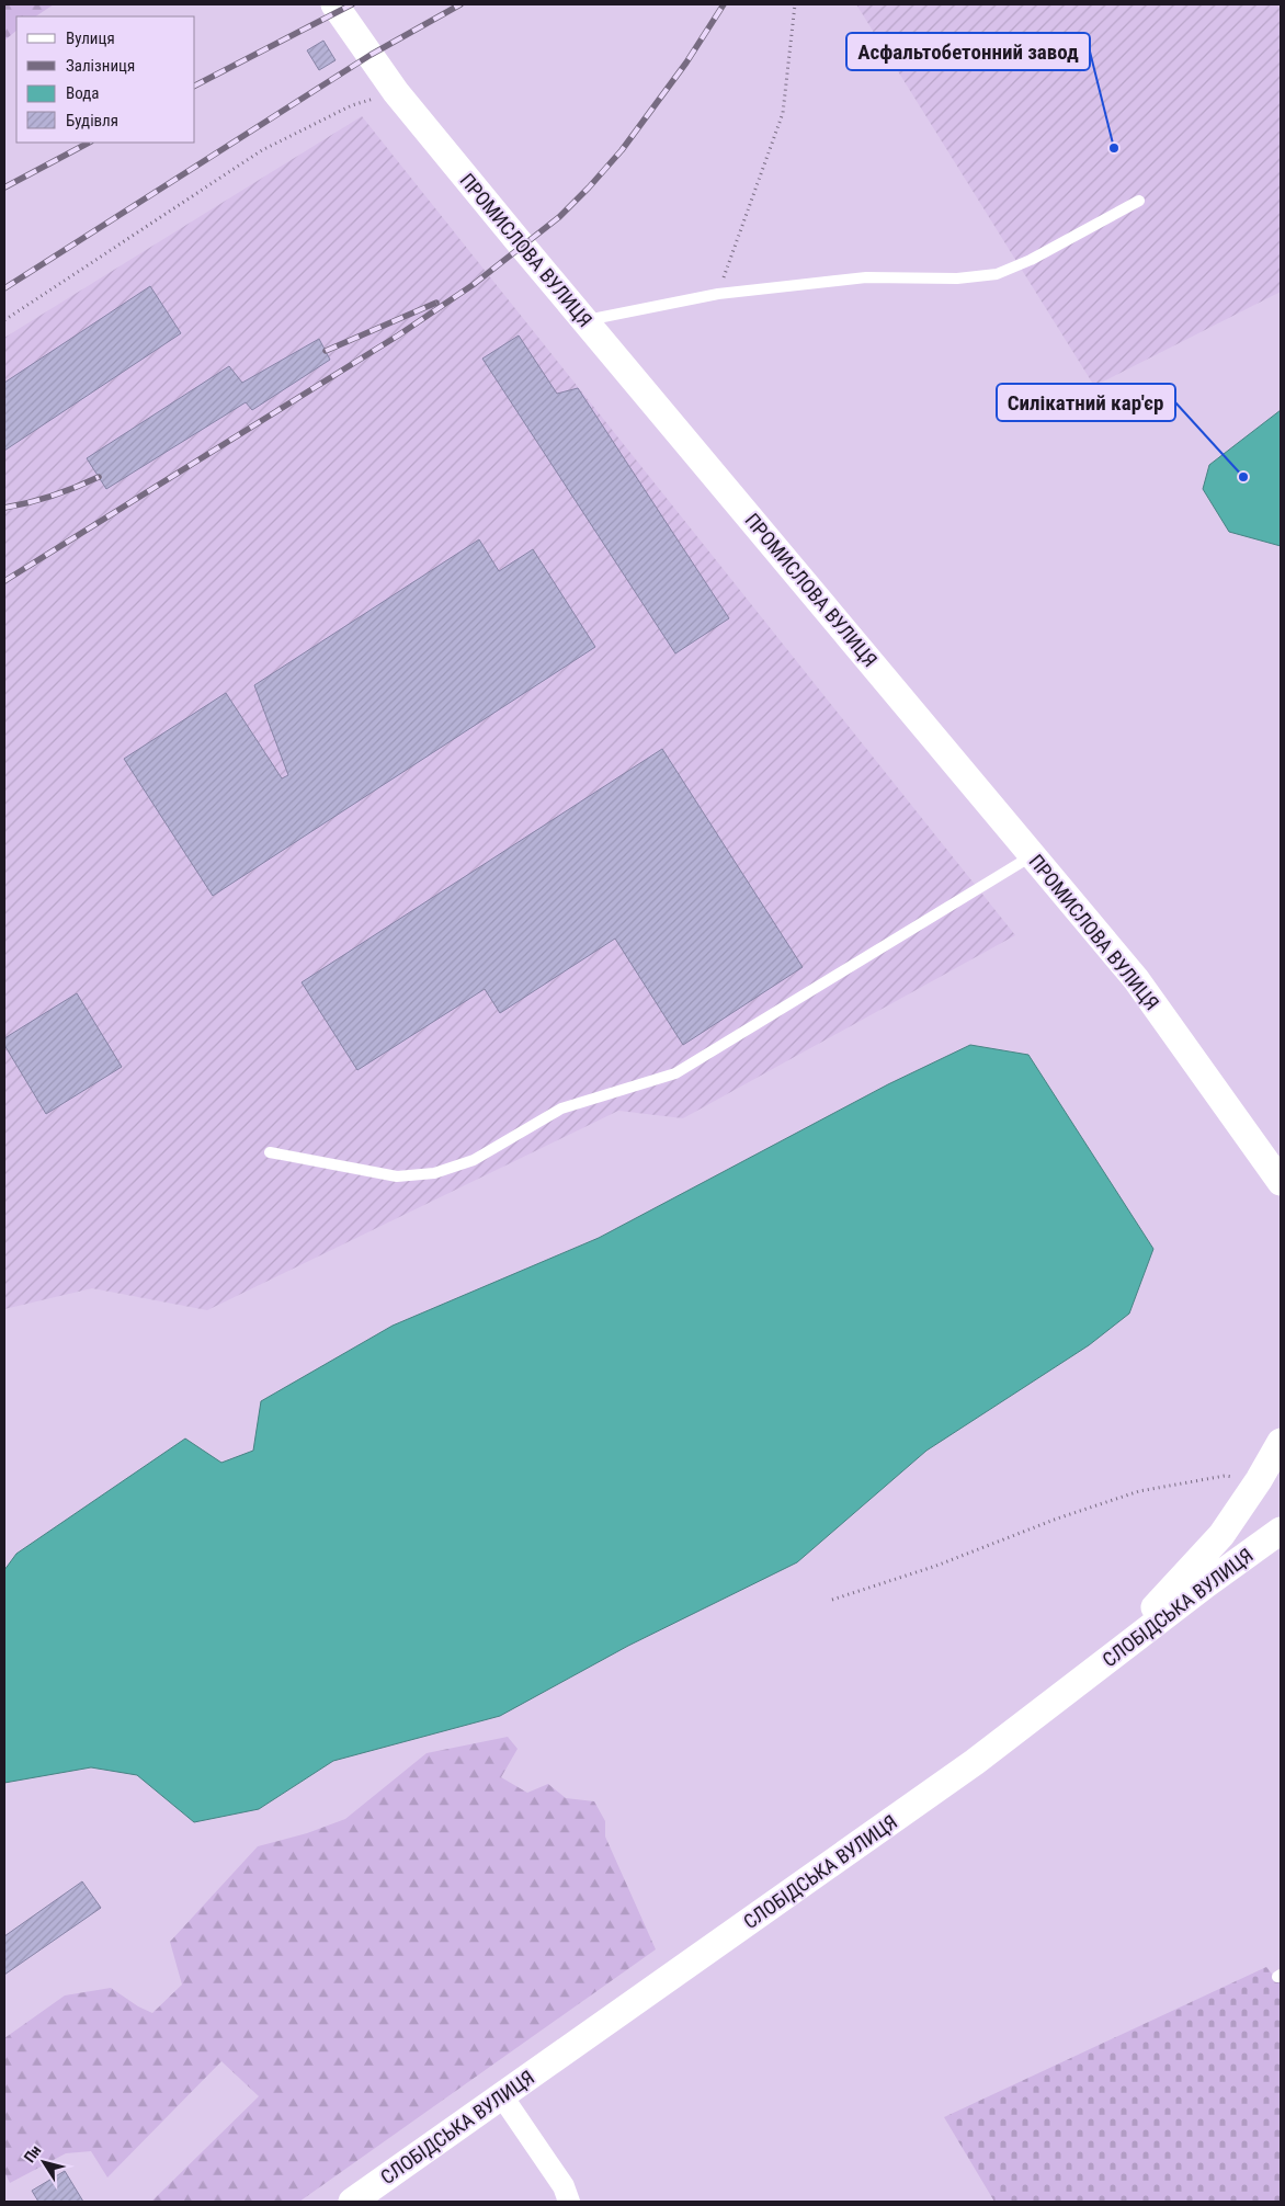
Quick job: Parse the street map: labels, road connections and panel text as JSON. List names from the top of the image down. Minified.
{"streets":{"street":["ПРОМИСЛОВА ВУЛИЦЯ","СЛОБІДСЬКА ВУЛИЦЯ"]},"places":["Асфальтобетонний завод","Силікатний кар'єр"],"legend":["Вулиця","Залізниця","Вода","Будівля"],"north":"top left"}
